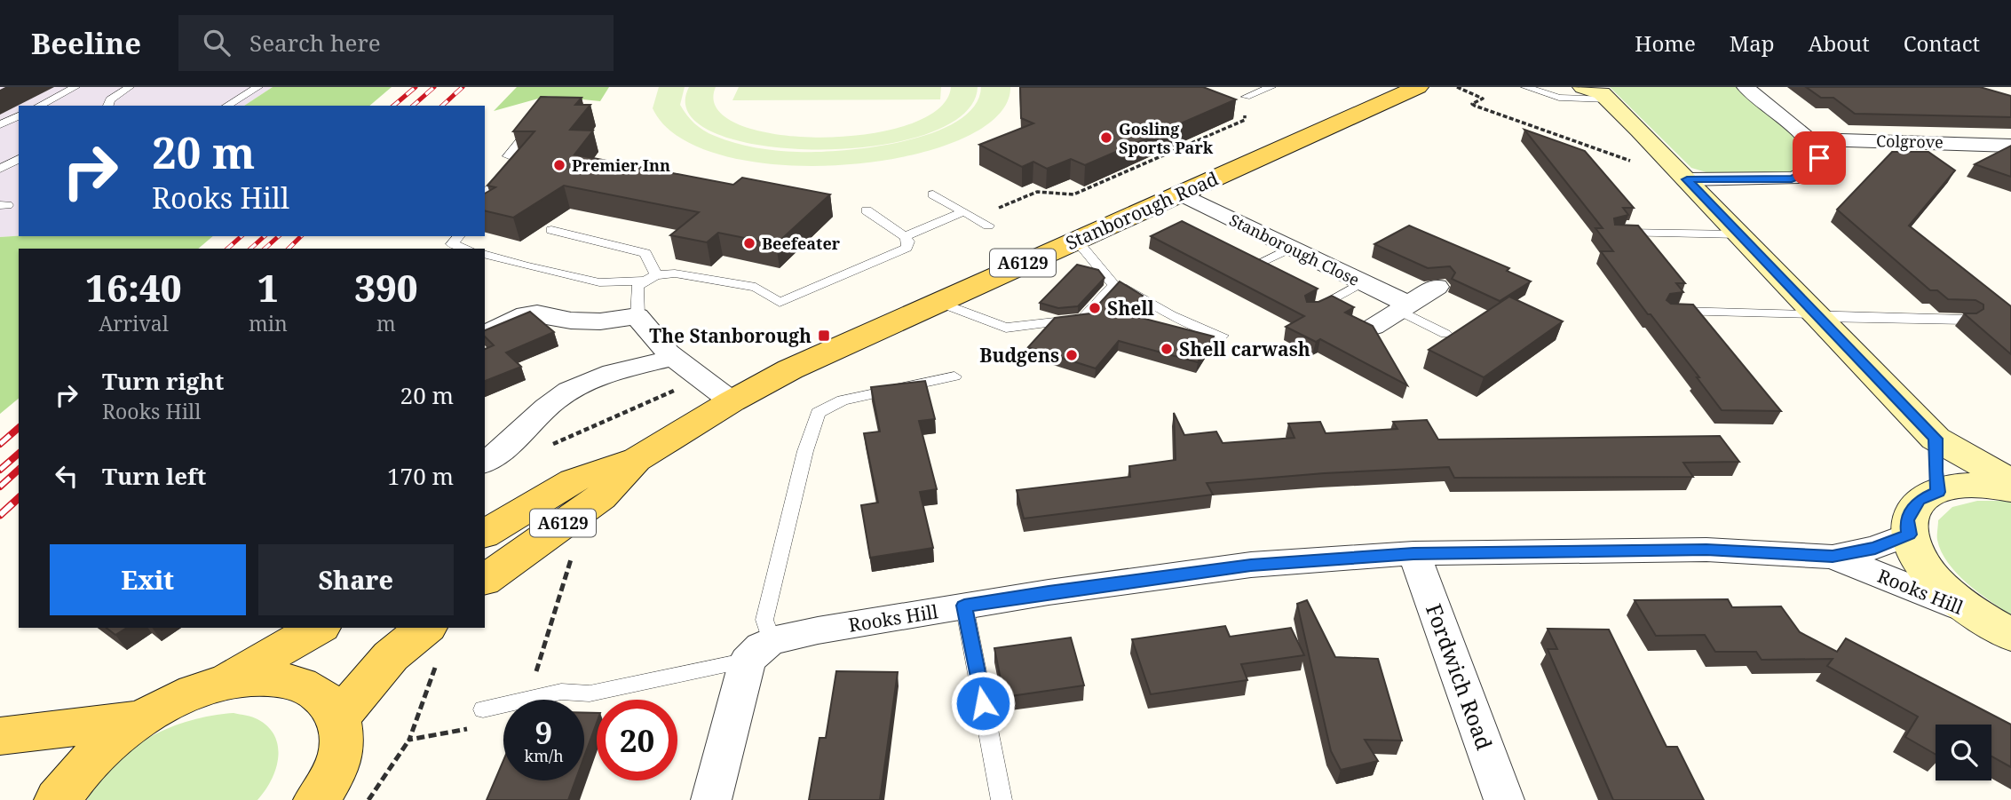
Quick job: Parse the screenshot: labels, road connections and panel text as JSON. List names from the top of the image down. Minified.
{"streets":{"main road":["Stanborough Road","A6129"],"street":["Colgrove","Stanborough Close","Rooks Hill","Fordwich Road"]},"crossings":[["Stanborough Road","Stanborough Close"],["Rooks Hill","Fordwich Road"]],"places":{"other":["Gosling Sports Park","Premier Inn","Beefeater","Shell","Shell carwash","Budgens"],"transit":["The Stanborough"]},"page":{"header":"Beeline","search":"Search here","nav":["Home","Map","About","Contact"],"turn":["20 m","Rooks Hill"],"eta":["16:40","Arrival","1","min","390","m"],"list":[{"name":"Turn right","note":"Rooks Hill","value":"20 m"},{"name":"Turn left","value":"170 m"}],"buttons":["Exit","Share"],"speed":"9 km/h","limit":"20"}}
